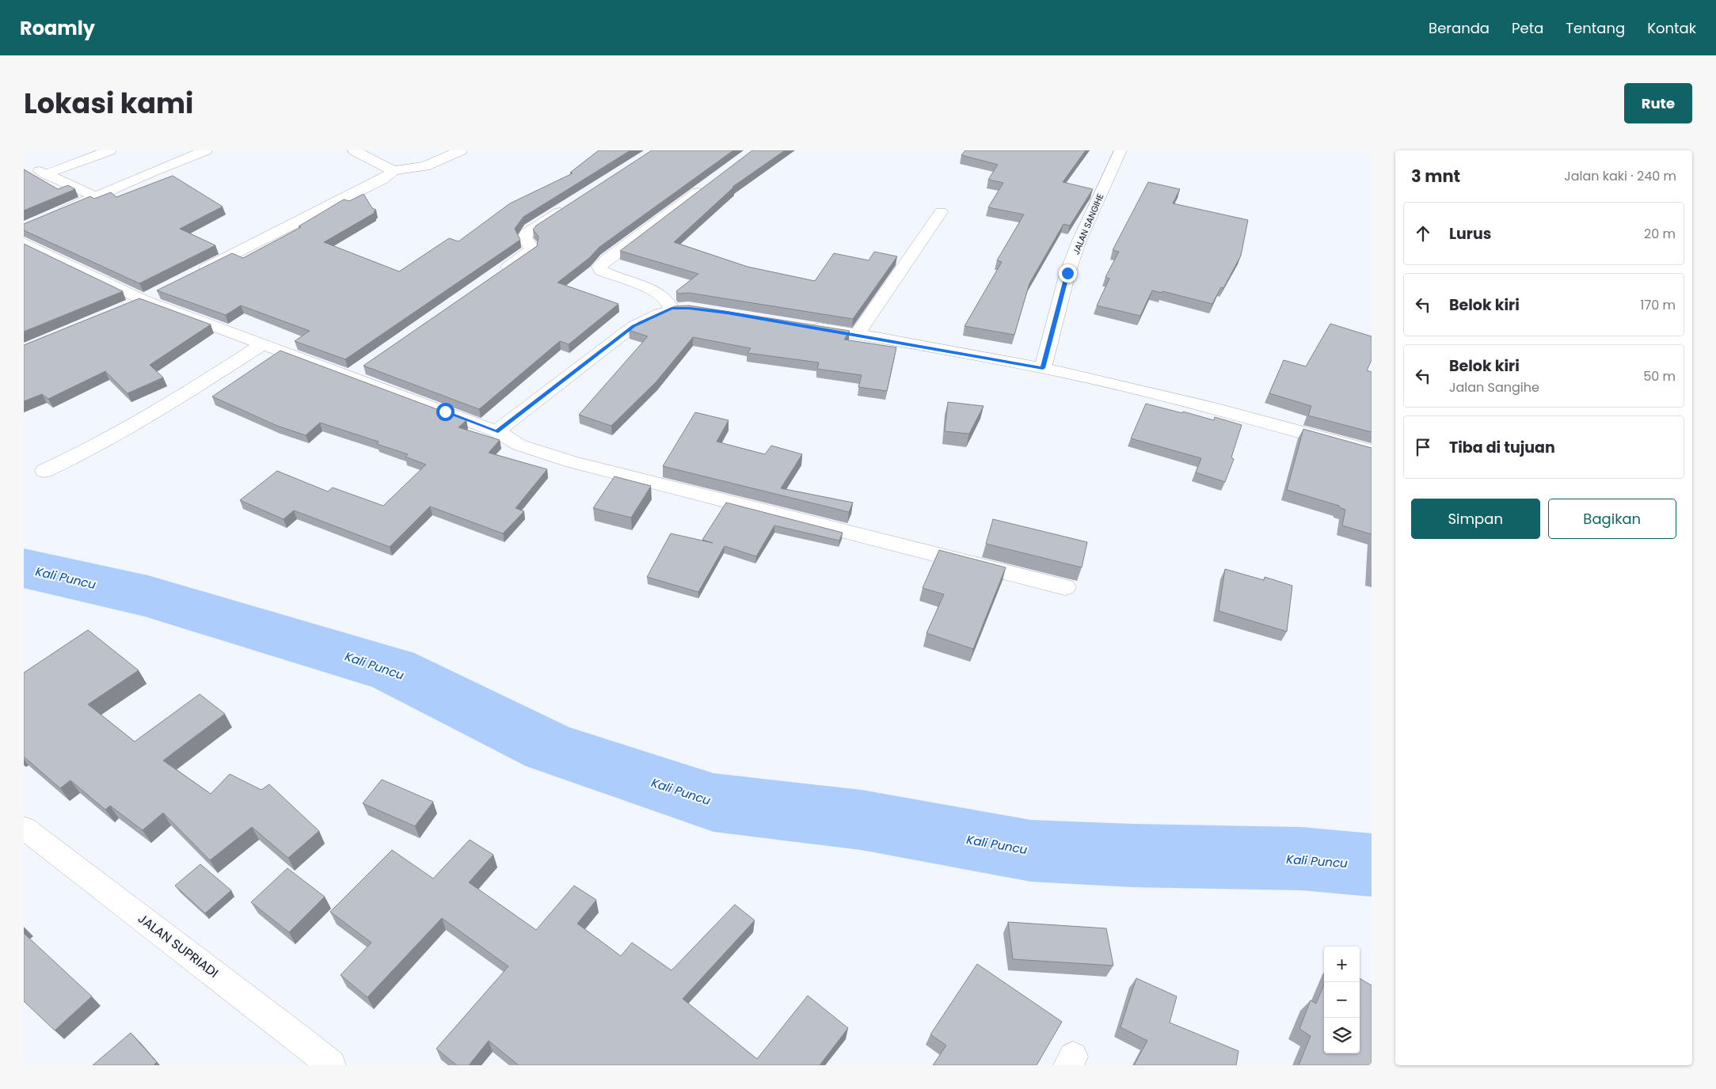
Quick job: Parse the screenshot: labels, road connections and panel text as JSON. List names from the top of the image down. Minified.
{"streets":{"street":["JALAN SANGIHE","JALAN SUPRIADI"]},"water":["Kali Puncu"],"page":{"header":"Roamly","nav":["Beranda","Peta","Tentang","Kontak"],"title":"Lokasi kami","buttons":["Rute",["Simpan","Bagikan"]],"heading":["3 mnt","Jalan kaki · 240 m"],"list":[["Lurus","20 m"],["Belok kiri","170 m"],["Belok kiri","Jalan Sangihe","50 m"],"Tiba di tujuan"],"map_buttons":["+","−"]}}
